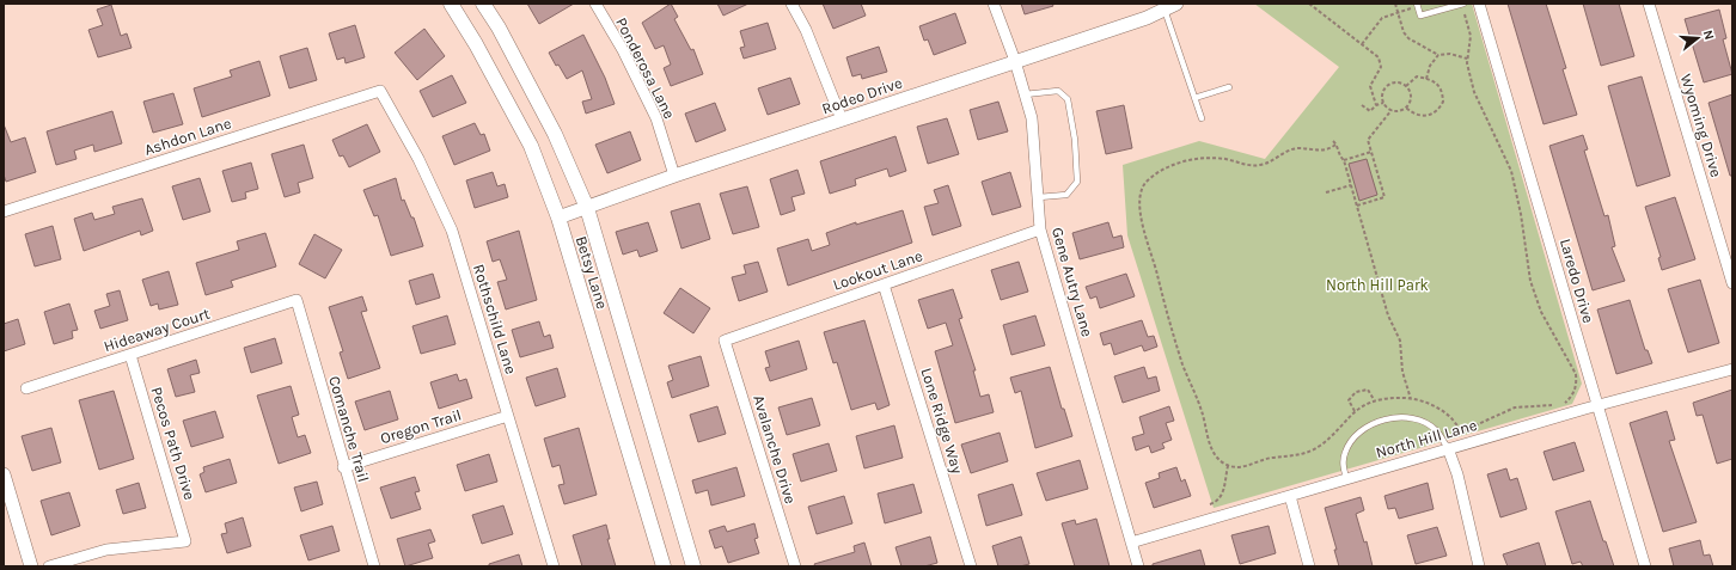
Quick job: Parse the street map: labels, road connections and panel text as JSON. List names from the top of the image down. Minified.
{"streets":{"main road":["Betsy Lane"],"street":["Ponderosa Lane","Rodeo Drive","Wyoming Drive","Ashdon Lane","Lookout Lane","Laredo Drive","Gene Autry Lane","Rothschild Lane","Hideaway Court","Lone Ridge Way","Oregon Trail","Comanche Trail","North Hill Lane","Pecos Path Drive","Avalanche Drive"]},"crossings":[["Ponderosa Lane","Rodeo Drive"],["Rodeo Drive","Betsy Lane"],["Rodeo Drive","Gene Autry Lane"],["Ashdon Lane","Rothschild Lane"],["Lookout Lane","Gene Autry Lane"],["Lookout Lane","Lone Ridge Way"],["Lookout Lane","Avalanche Drive"],["Laredo Drive","North Hill Lane"],["Gene Autry Lane","North Hill Lane"],["Rothschild Lane","Oregon Trail"],["Hideaway Court","Comanche Trail"],["Hideaway Court","Pecos Path Drive"],["Oregon Trail","Comanche Trail"]],"parks":["North Hill Park"],"north":"right"}
